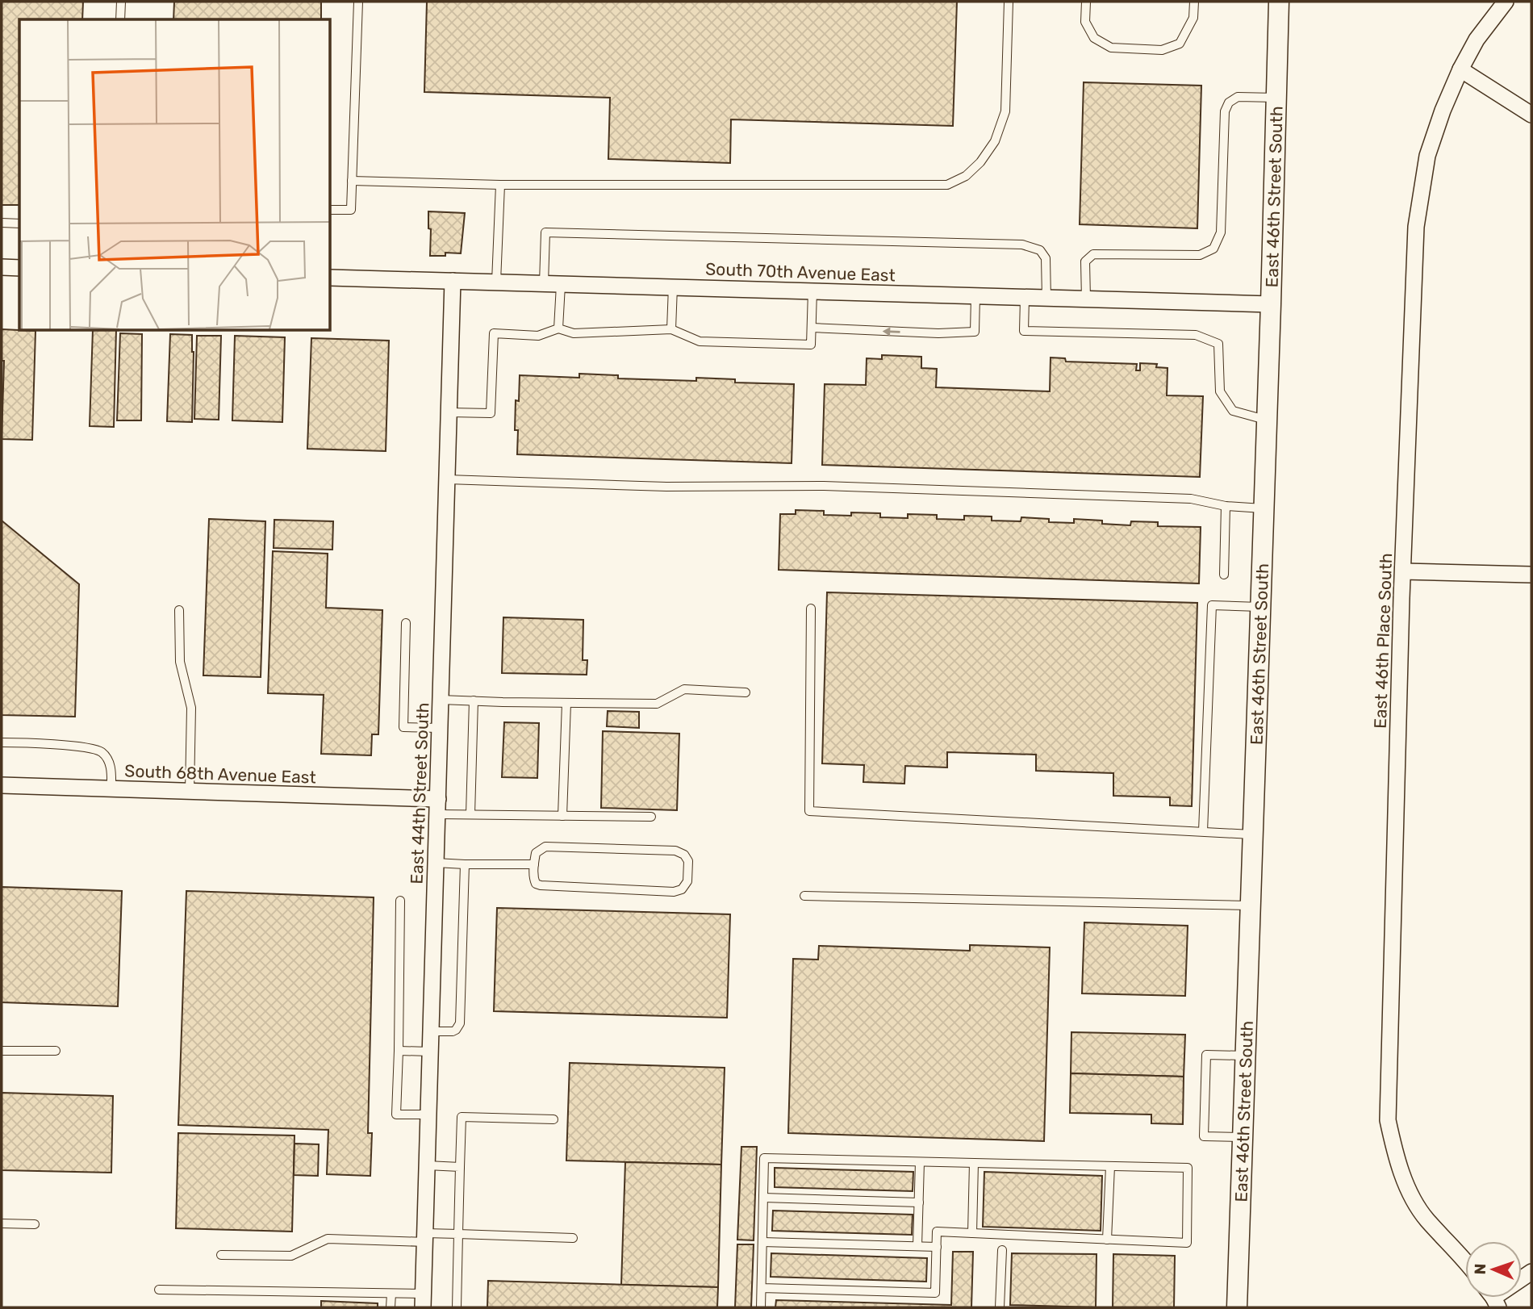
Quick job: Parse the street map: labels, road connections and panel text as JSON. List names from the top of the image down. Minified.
{"streets":{"street":["East 46th Street South","South 70th Avenue East","East 46th Place South","South 68th Avenue East","East 44th Street South"]},"crossings":[["East 46th Street South","South 70th Avenue East"],["South 70th Avenue East","East 44th Street South"],["South 68th Avenue East","East 44th Street South"]],"north":"left"}
